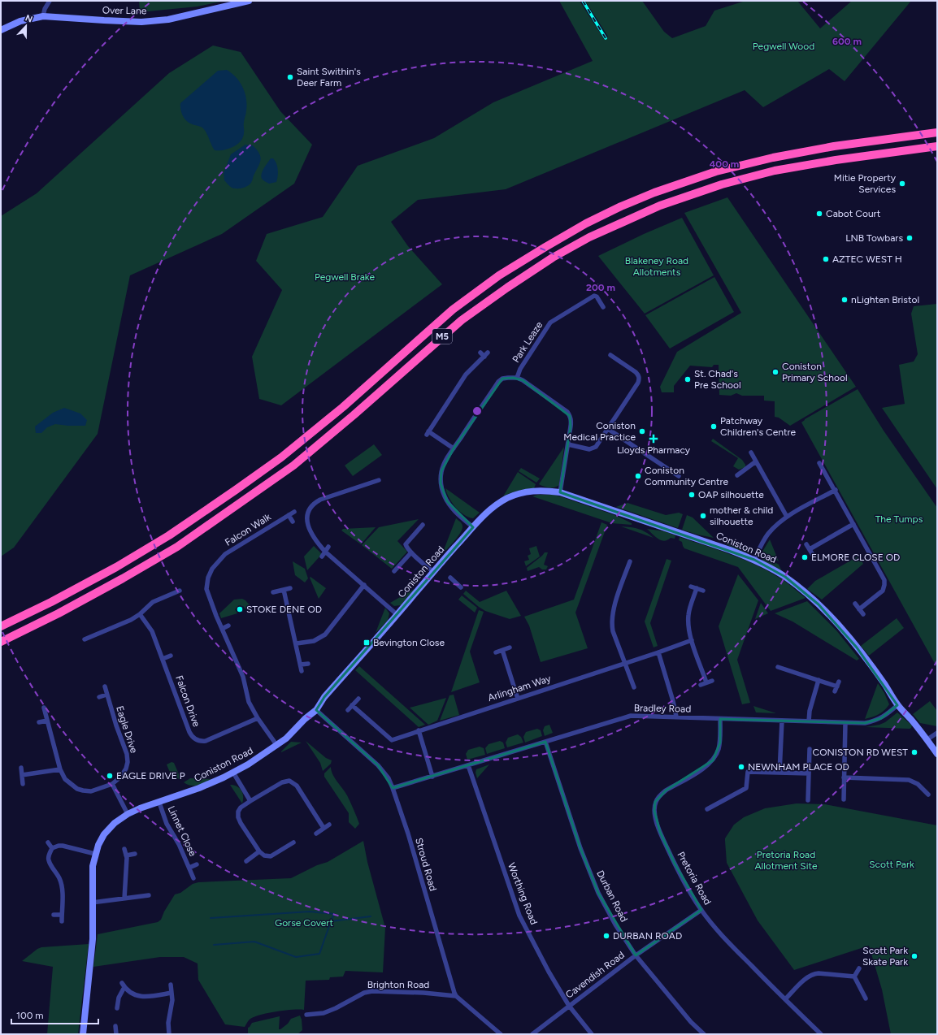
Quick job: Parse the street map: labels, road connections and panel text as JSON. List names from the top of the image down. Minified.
{"streets":{"highway":["M5"],"street":["Over Lane","Park Leaze","Falcon Walk","Coniston Road","Arlingham Way","Falcon Drive","Bradley Road","Eagle Drive","Linnet Close","Stroud Road","Pretoria Road","Worthing Road","Durban Road","Cavendish Road","Brighton Road"]},"crossings":[["Coniston Road","Bradley Road"],["Coniston Road","Linnet Close"],["Coniston Road","Stroud Road"],["Bradley Road","Stroud Road"],["Bradley Road","Pretoria Road"],["Bradley Road","Worthing Road"],["Bradley Road","Durban Road"],["Stroud Road","Brighton Road"],["Pretoria Road","Cavendish Road"],["Worthing Road","Cavendish Road"],["Durban Road","Cavendish Road"]],"parks":["Pegwell Wood","Blakeney Road Allotments","Pegwell Brake","The Tumps","Pretoria Road Allotment Site","Scott Park","Gorse Covert"],"places":{"other":["Saint Swithin's Deer Farm","Mitie Property Services","Cabot Court","LNB Towbars","AZTEC WEST H","nLighten Bristol","Coniston Primary School","St. Chad's Pre School","Patchway Children's Centre","Coniston Medical Practice","Coniston Community Centre","OAP silhouette","mother & child silhouette","ELMORE CLOSE OD","STOKE DENE OD","CONISTON RD WEST","NEWNHAM PLACE OD","EAGLE DRIVE P","DURBAN ROAD","Scott Park Skate Park"],"health":["Lloyds Pharmacy"],"transit":["Bevington Close"]},"scale_bar":"100 m","north":"top","rings":["600 m","400 m","200 m"]}
